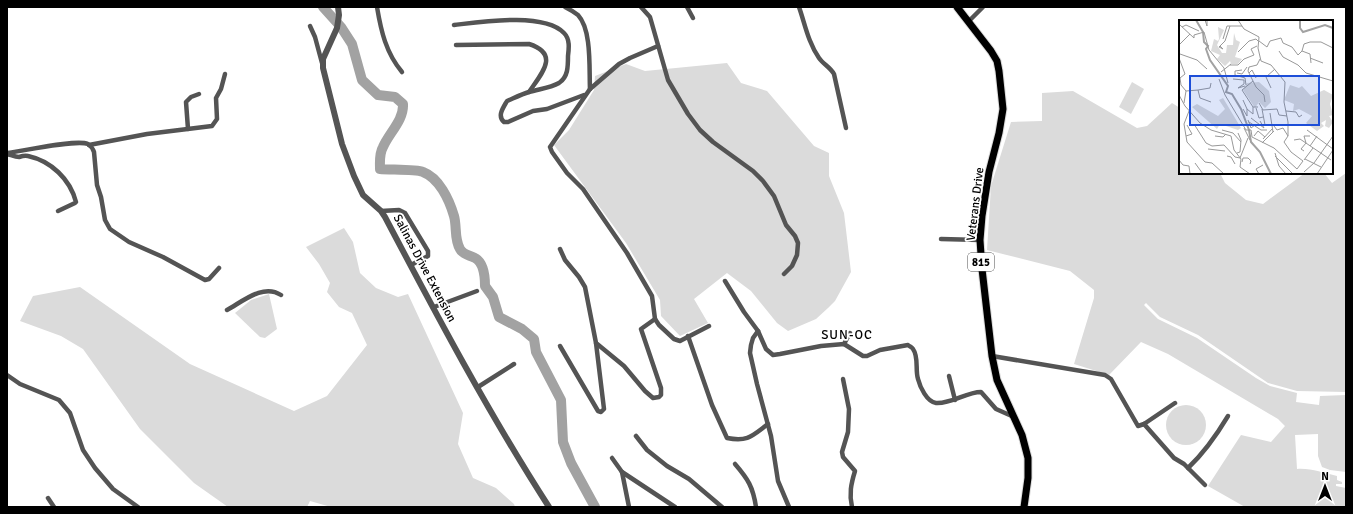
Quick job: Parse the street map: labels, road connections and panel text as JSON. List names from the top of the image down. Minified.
{"streets":{"main road":["Veterans Drive","815"],"street":["Salinas Drive Extension"]},"districts":["SUN-OC"],"north":"top"}
